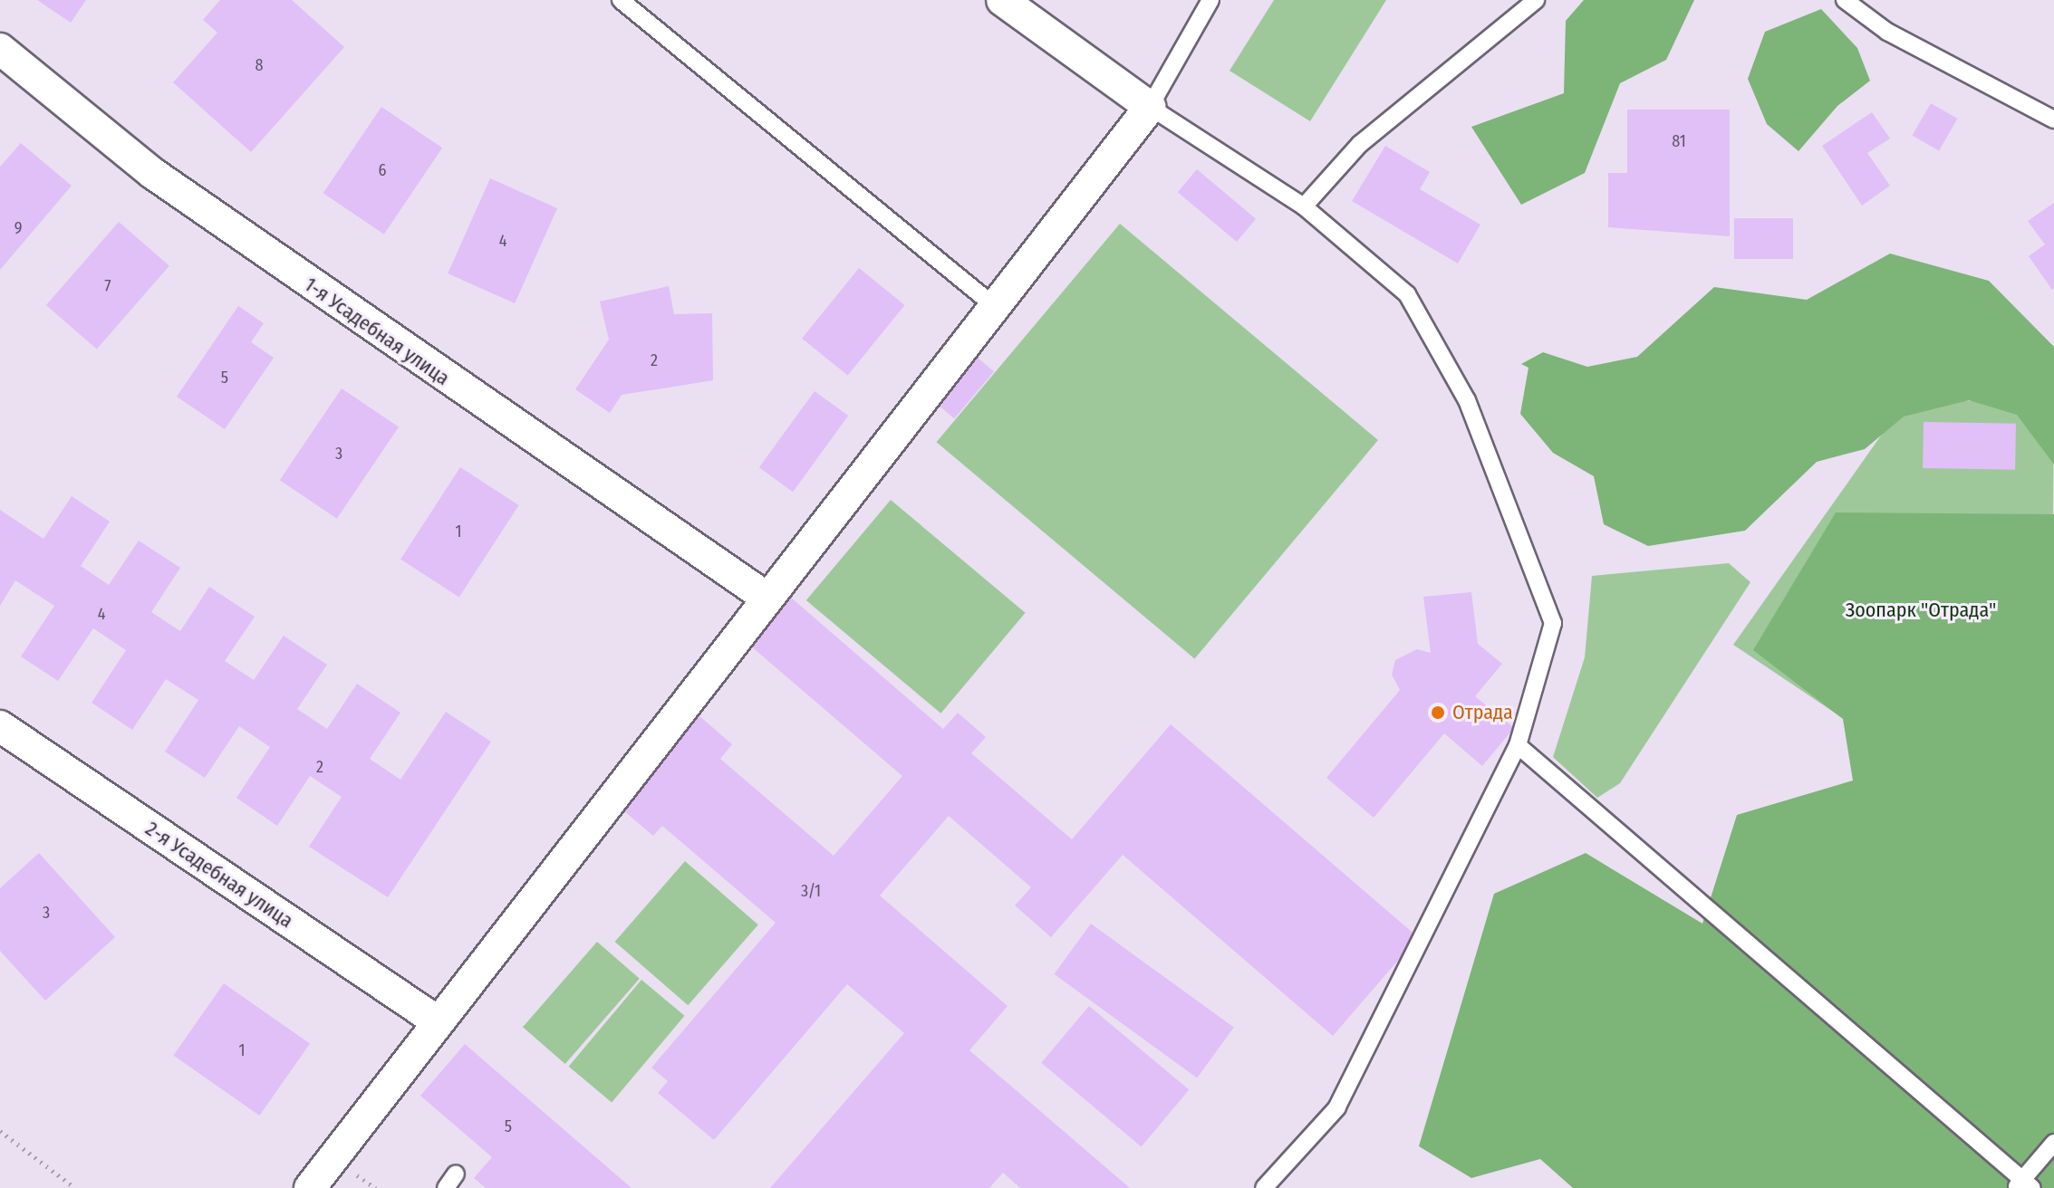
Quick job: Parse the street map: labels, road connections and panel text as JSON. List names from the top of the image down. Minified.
{"streets":{"street":["1-я Усадебная улица","2-я Усадебная улица"]},"parks":["Зоопарк \"Отрада\""],"places":["Отрада"],"house_numbers":["8","81","6","9","4","7","2","5","3","1","4","2","3/1","3","1","5"]}
